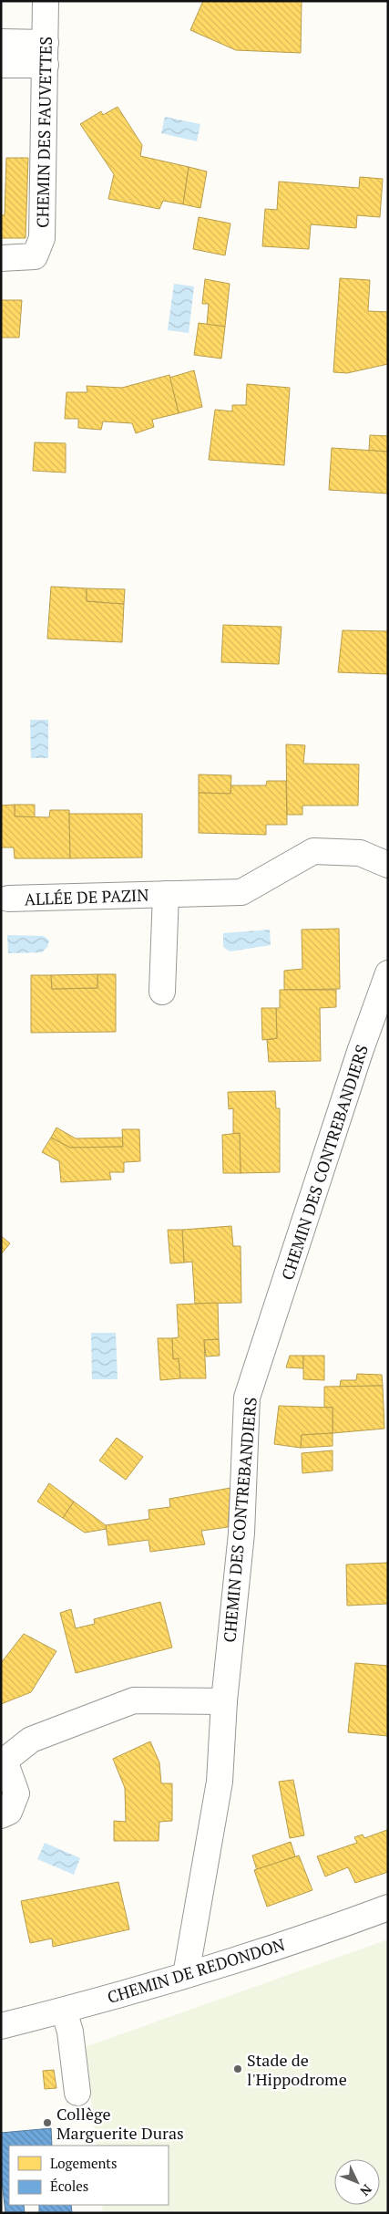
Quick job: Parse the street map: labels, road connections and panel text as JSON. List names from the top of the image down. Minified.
{"streets":{"street":["CHEMIN DES FAUVETTES","ALLÉE DE PAZIN","CHEMIN DES CONTREBANDIERS","CHEMIN DE REDONDON"]},"crossings":[["CHEMIN DES CONTREBANDIERS","CHEMIN DE REDONDON"]],"places":["Stade de l'Hippodrome","Collège Marguerite Duras"],"legend":["Logements","Écoles"],"north":"bottom right"}
